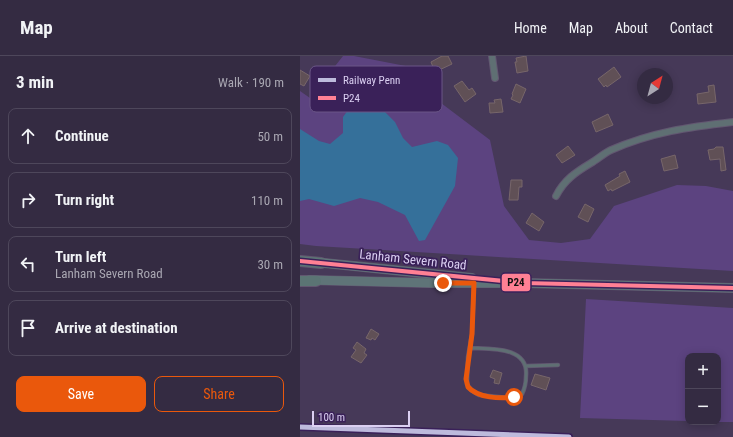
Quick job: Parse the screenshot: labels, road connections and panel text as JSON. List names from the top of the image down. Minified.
{"streets":{"main road":["Lanham Severn Road"]},"lines":["transit line P24","rail line Penn"],"legend":["Railway Penn","P24"],"scale_bar":"100 m","north":"top right","page":{"header":"Map","nav":["Home","Map","About","Contact"],"heading":["3 min","Walk · 190 m"],"list":[["Continue","50 m"],["Turn right","110 m"],["Turn left","Lanham Severn Road","30 m"],"Arrive at destination"],"map_buttons":["+","−"],"buttons":["Save","Share"],"scale":"100 m"}}
